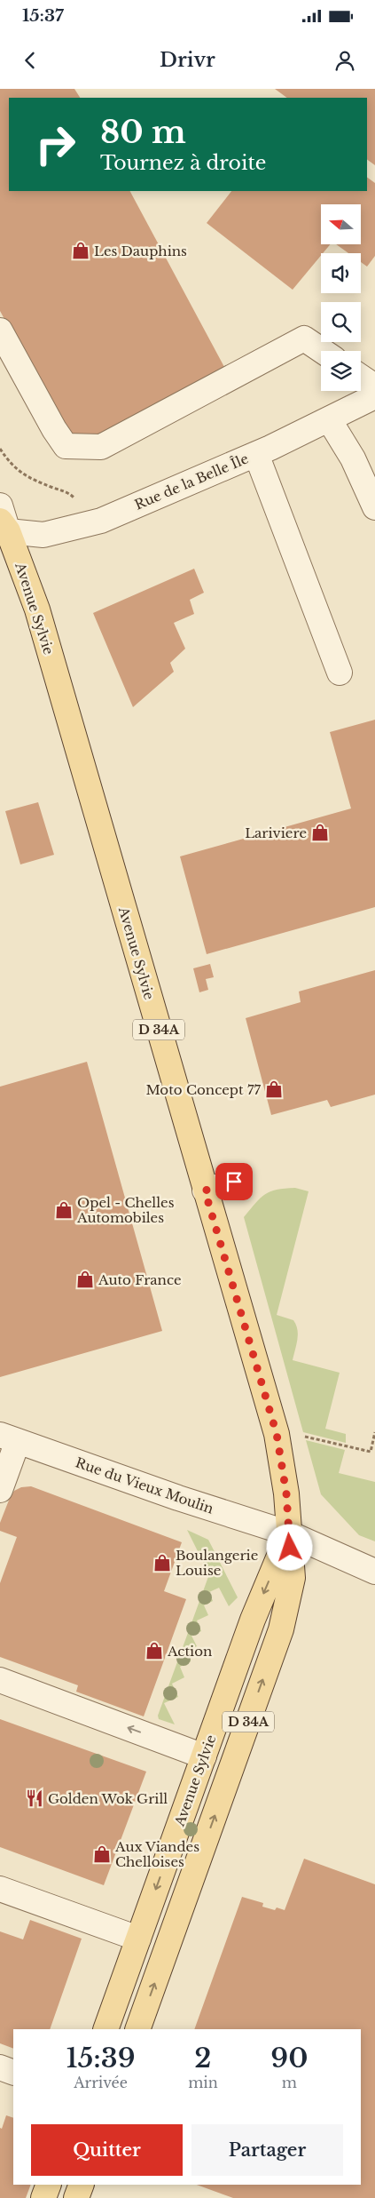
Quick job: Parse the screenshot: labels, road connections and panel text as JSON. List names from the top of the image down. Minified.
{"streets":{"main road":["Avenue Sylvie","D 34A"],"street":["Rue de la Belle Île","Rue du Vieux Moulin"]},"crossings":[["Rue de la Belle Île","Avenue Sylvie"],["Rue de la Belle Île","D 34A"],["Avenue Sylvie","D 34A"],["Avenue Sylvie","Rue du Vieux Moulin"]],"places":{"shop":["Les Dauphins","Lariviere","Moto Concept 77","Opel - Chelles Automobiles","Auto France","Boulangerie Louise","Action","Aux Viandes Chelloises"],"restaurant":["Golden Wok Grill"]},"north":"left","page":{"status":"15:37","header":"Drivr","turn":["80 m","Tournez à droite"],"eta":["15:39","Arrivée","2","min","90","m"],"buttons":["Quitter","Partager"]}}
